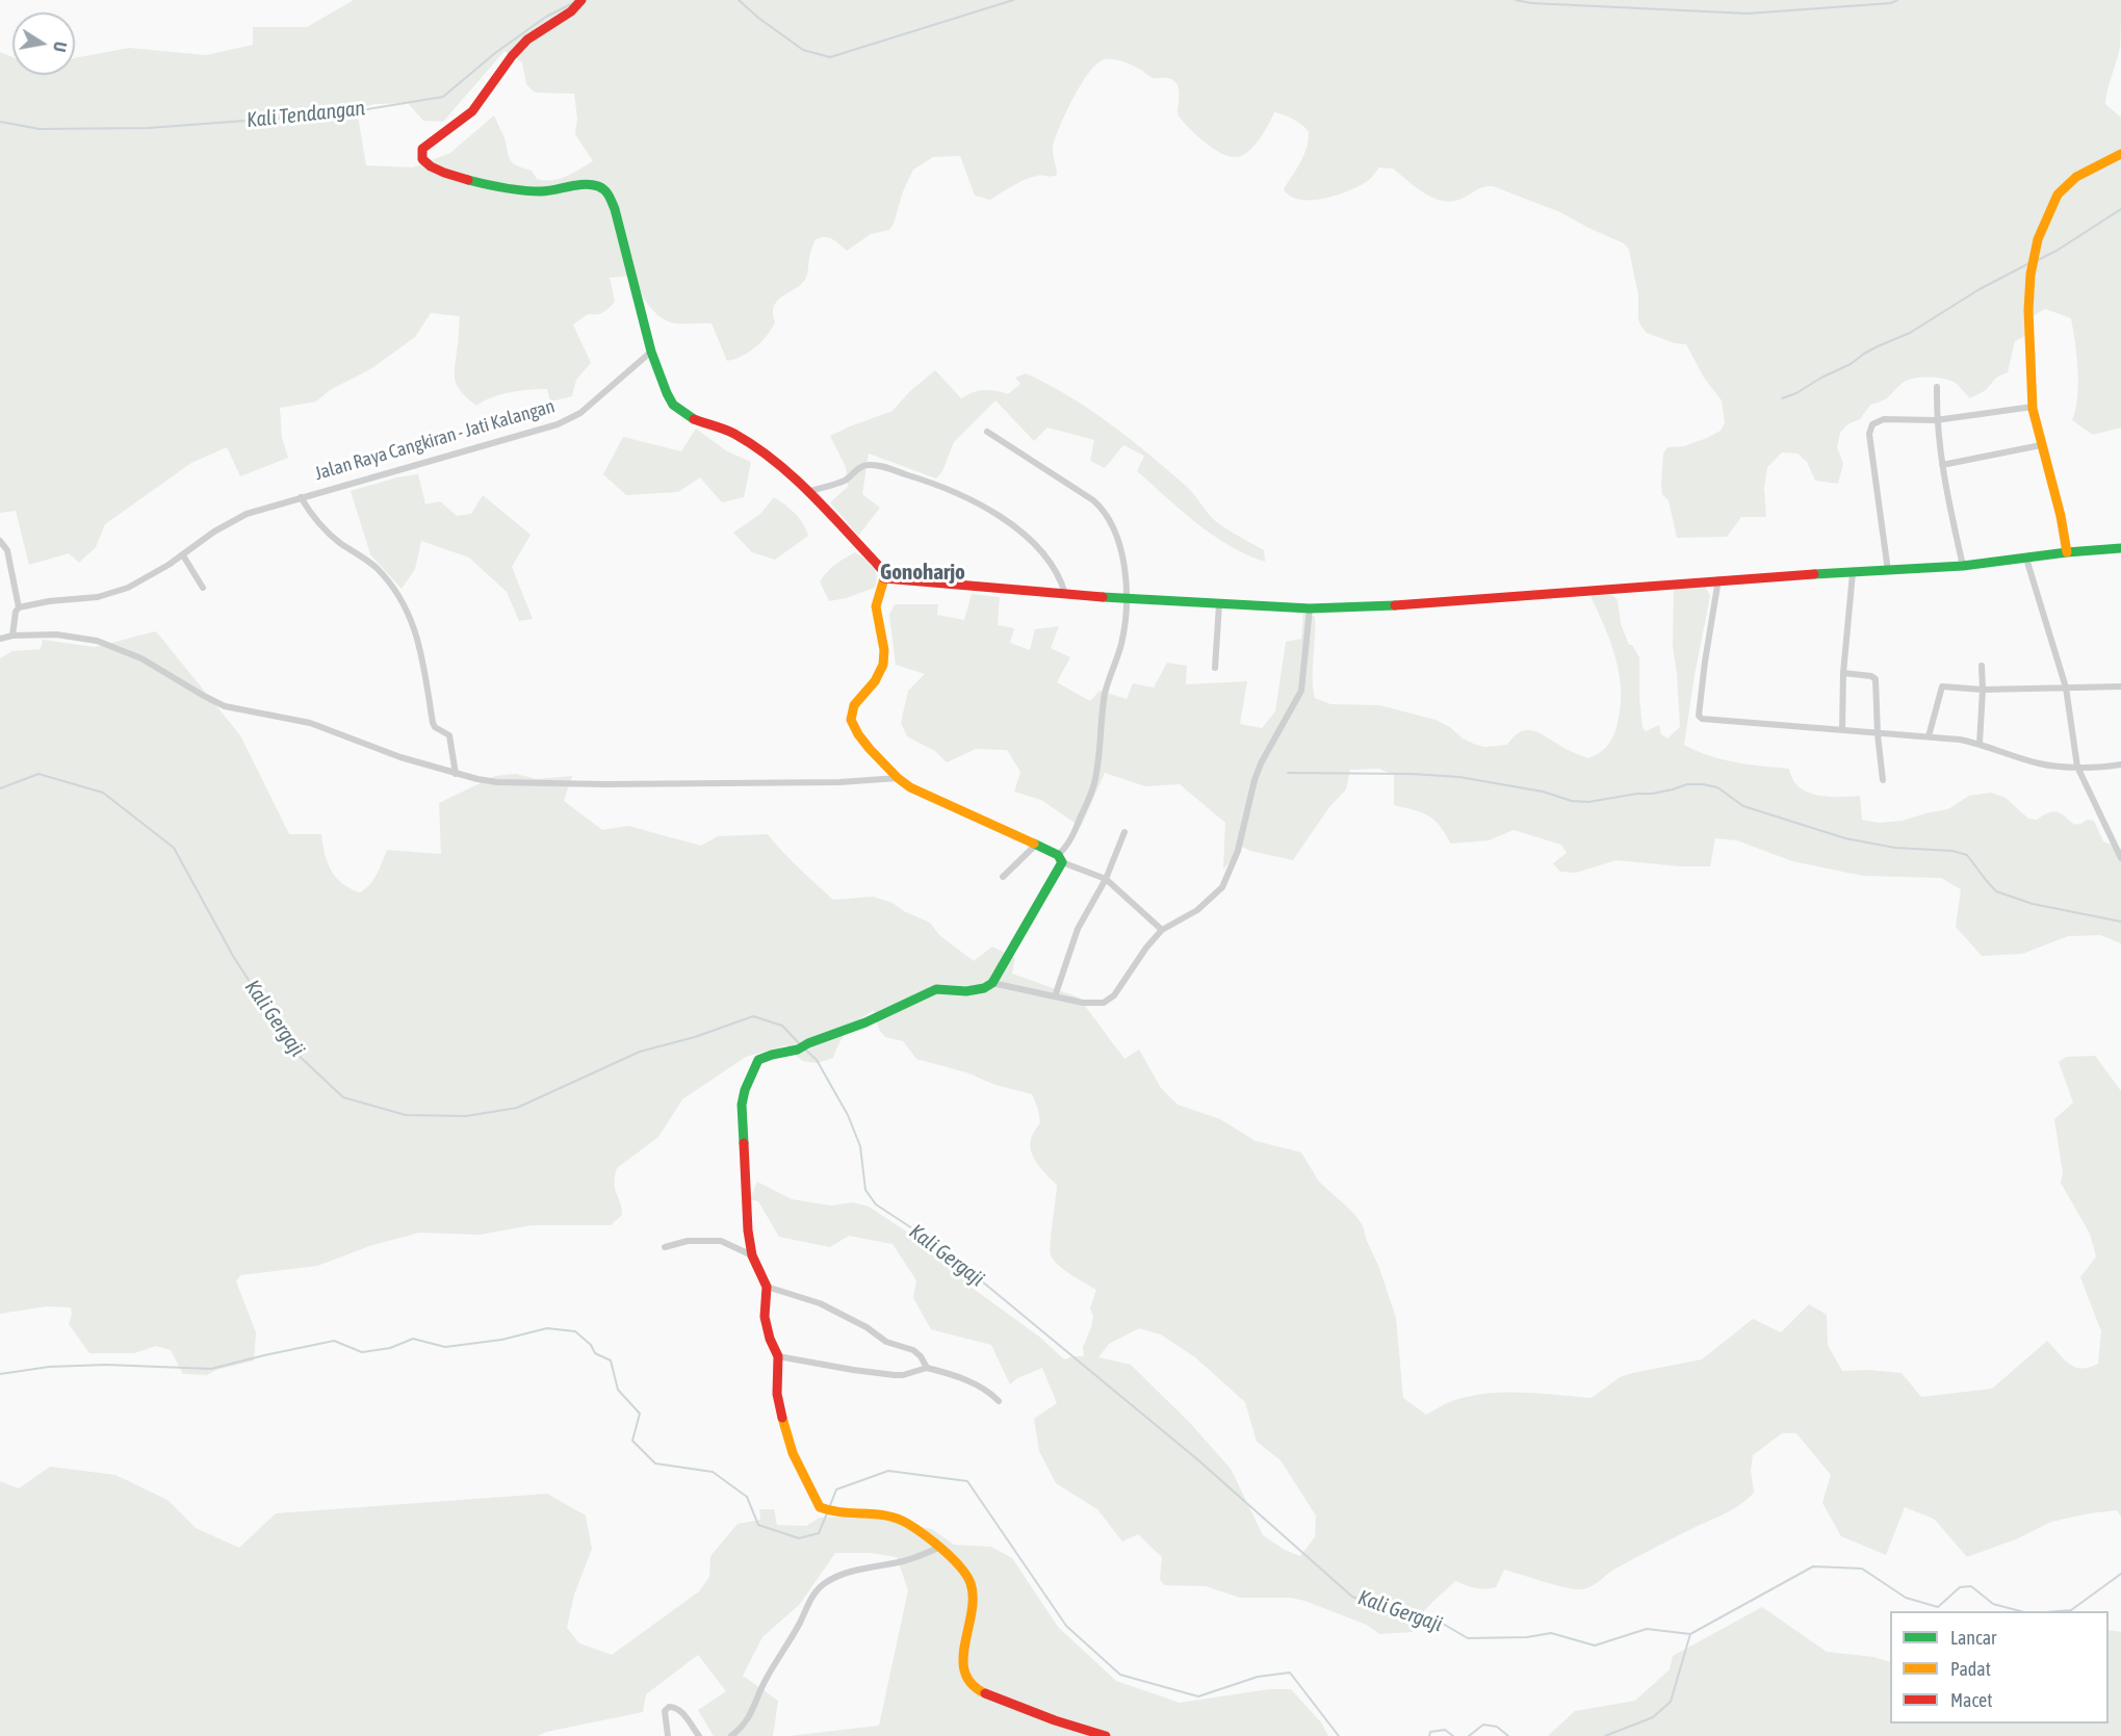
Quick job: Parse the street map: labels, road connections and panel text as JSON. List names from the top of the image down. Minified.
{"streets":{"street":["Jalan Raya Cangkiran - Jati Kalangan"]},"districts":["Gonoharjo"],"water":["Kali Tendangan","Kali Gergaji"],"legend":["Lancar","Padat","Macet"],"north":"right"}
